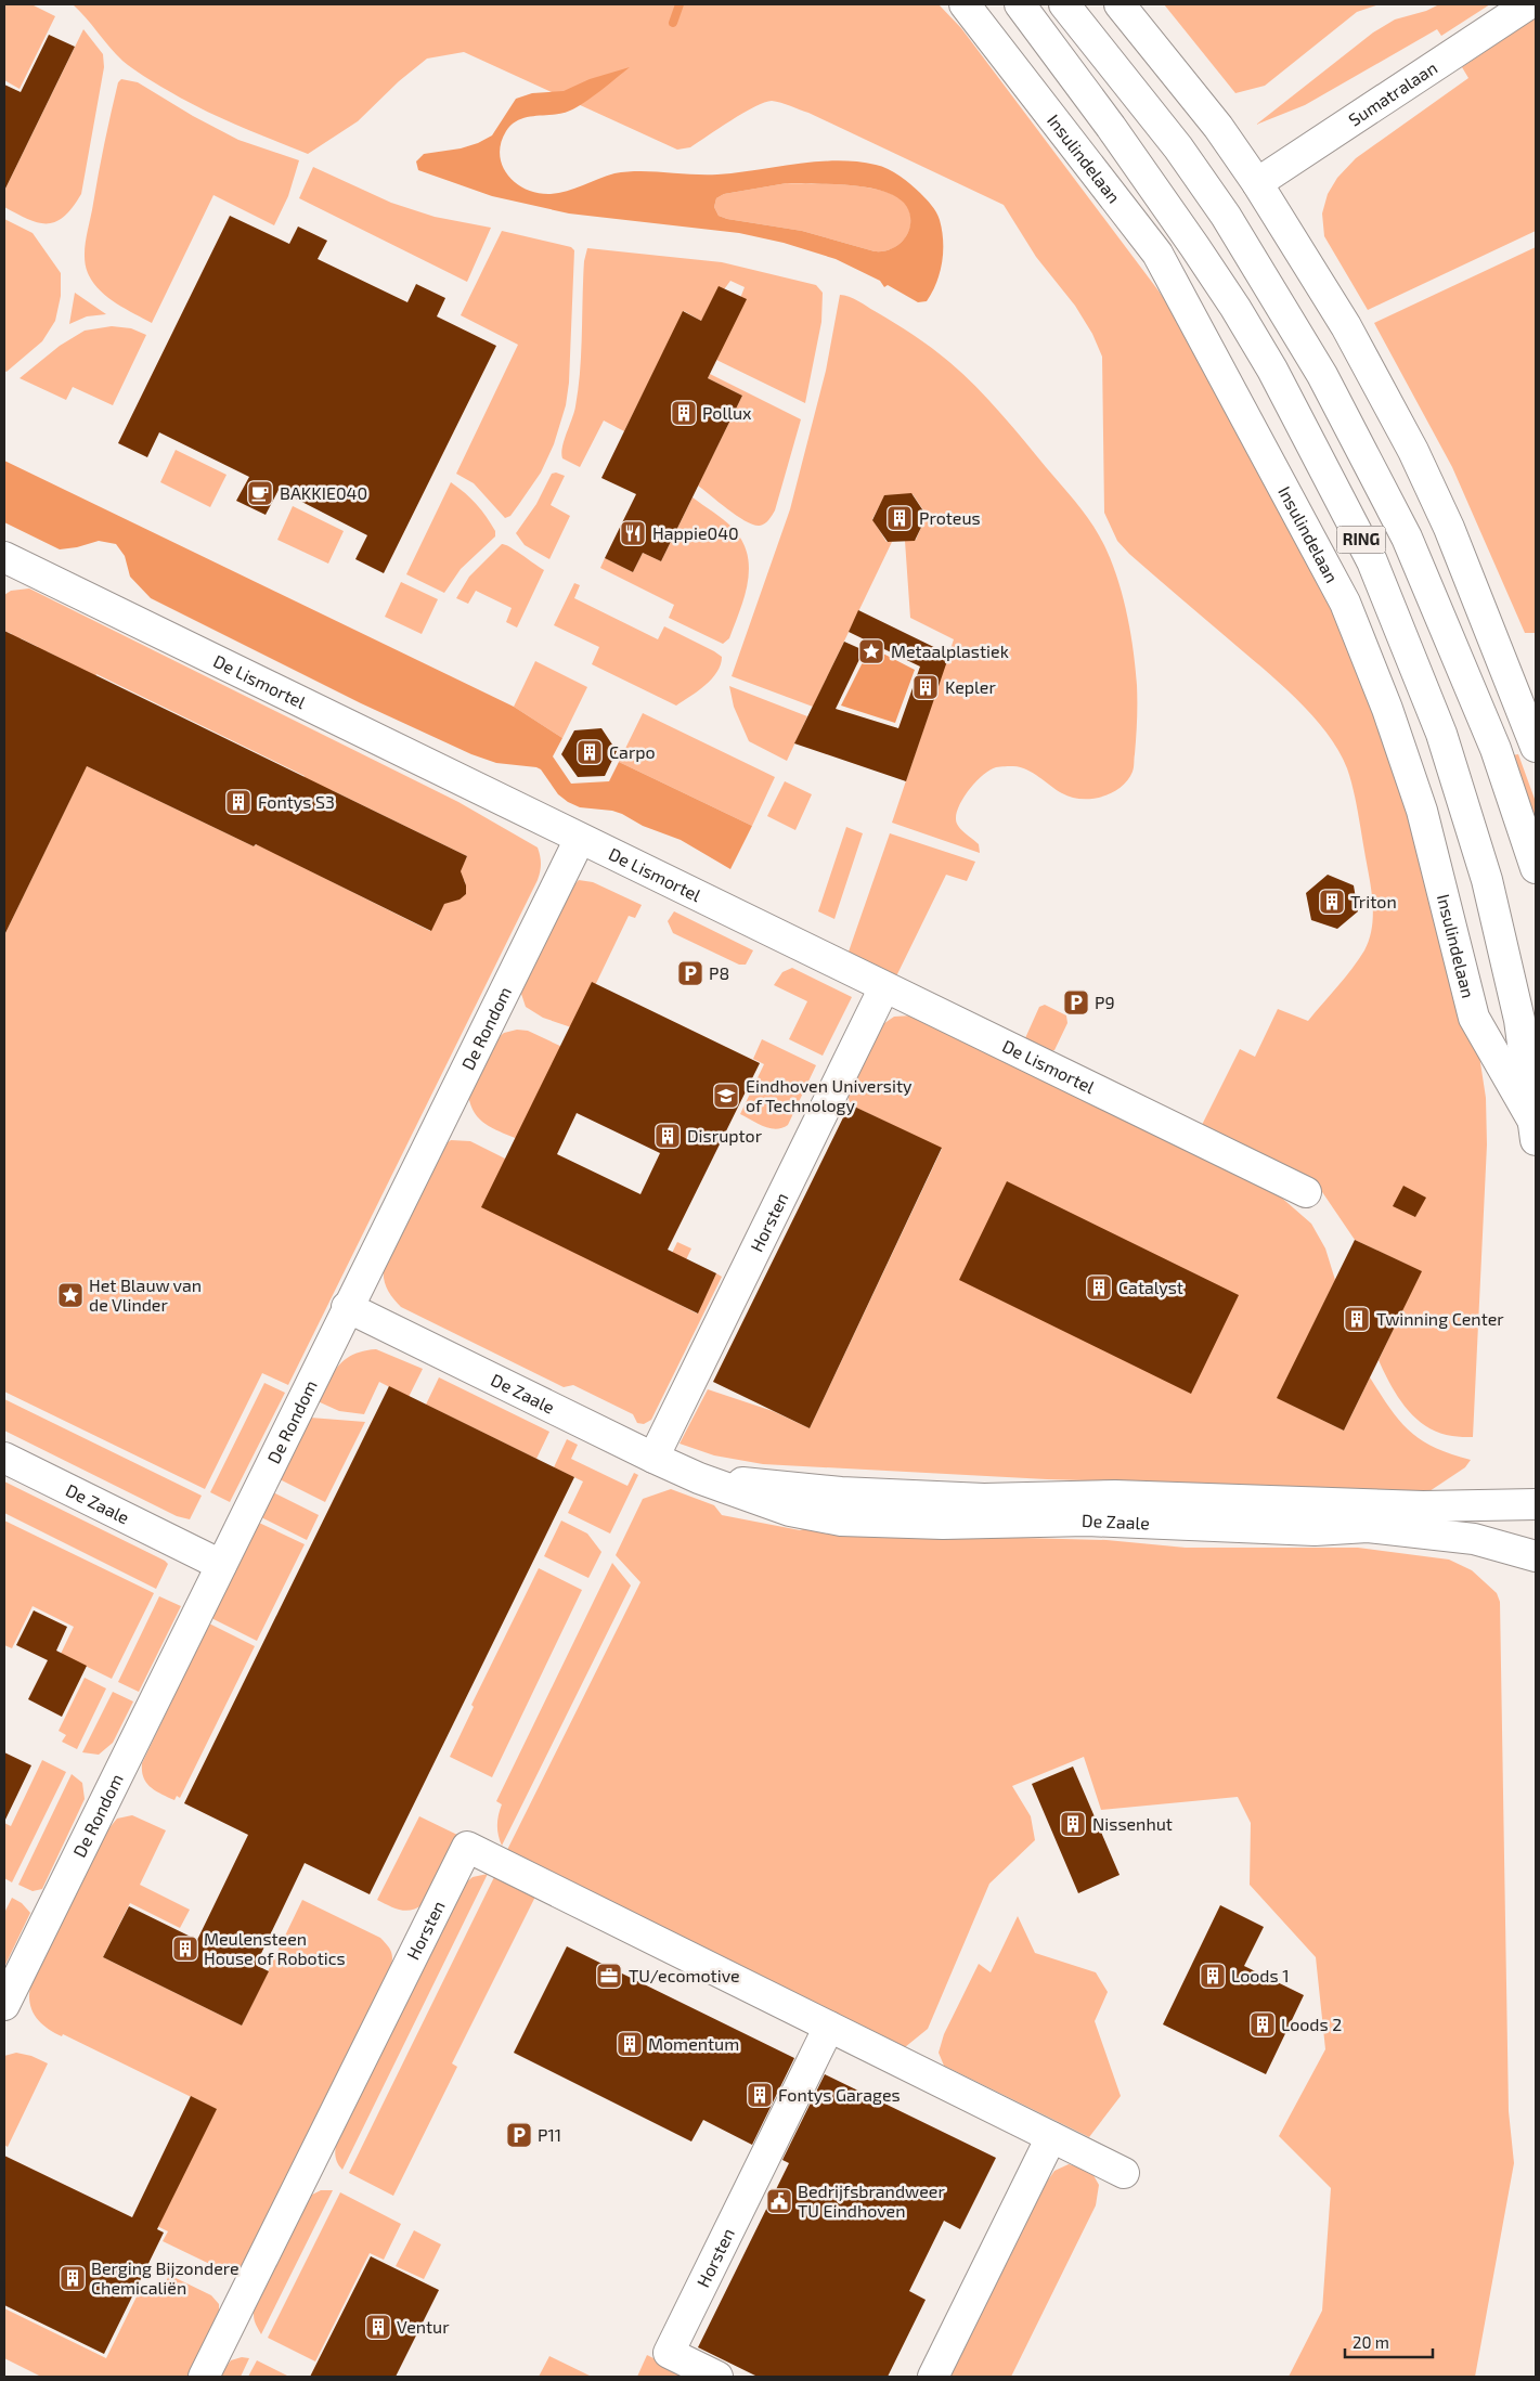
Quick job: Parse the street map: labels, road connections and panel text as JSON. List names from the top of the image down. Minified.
{"streets":{"street":["Sumatralaan","Insulindelaan","RING","De Lismortel","De Rondom","Horsten","De Zaale"]},"crossings":[["De Lismortel","De Rondom"],["De Lismortel","Horsten"],["De Rondom","De Zaale"],["Horsten","De Zaale"]],"places":{"building":["Pollux","Proteus","Kepler","Carpo","Fontys S3","Triton","Disruptor","Catalyst","Twinning Center","Nissenhut","Meulensteen House of Robotics","Loods 1","Loods 2","Momentum","Fontys Garages","Berging Bijzondere Chemicaliën","Ventur"],"cafe":["BAKKIE040"],"restaurant":["Happie040"],"place":["Metaalplastiek","Het Blauw van de Vlinder"],"parking":["P8","P9","P11"],"school or university":["Eindhoven University of Technology"],"office":["TU/ecomotive"],"public building":["Bedrijfsbrandweer TU Eindhoven"]},"scale_bar":"20 m"}
